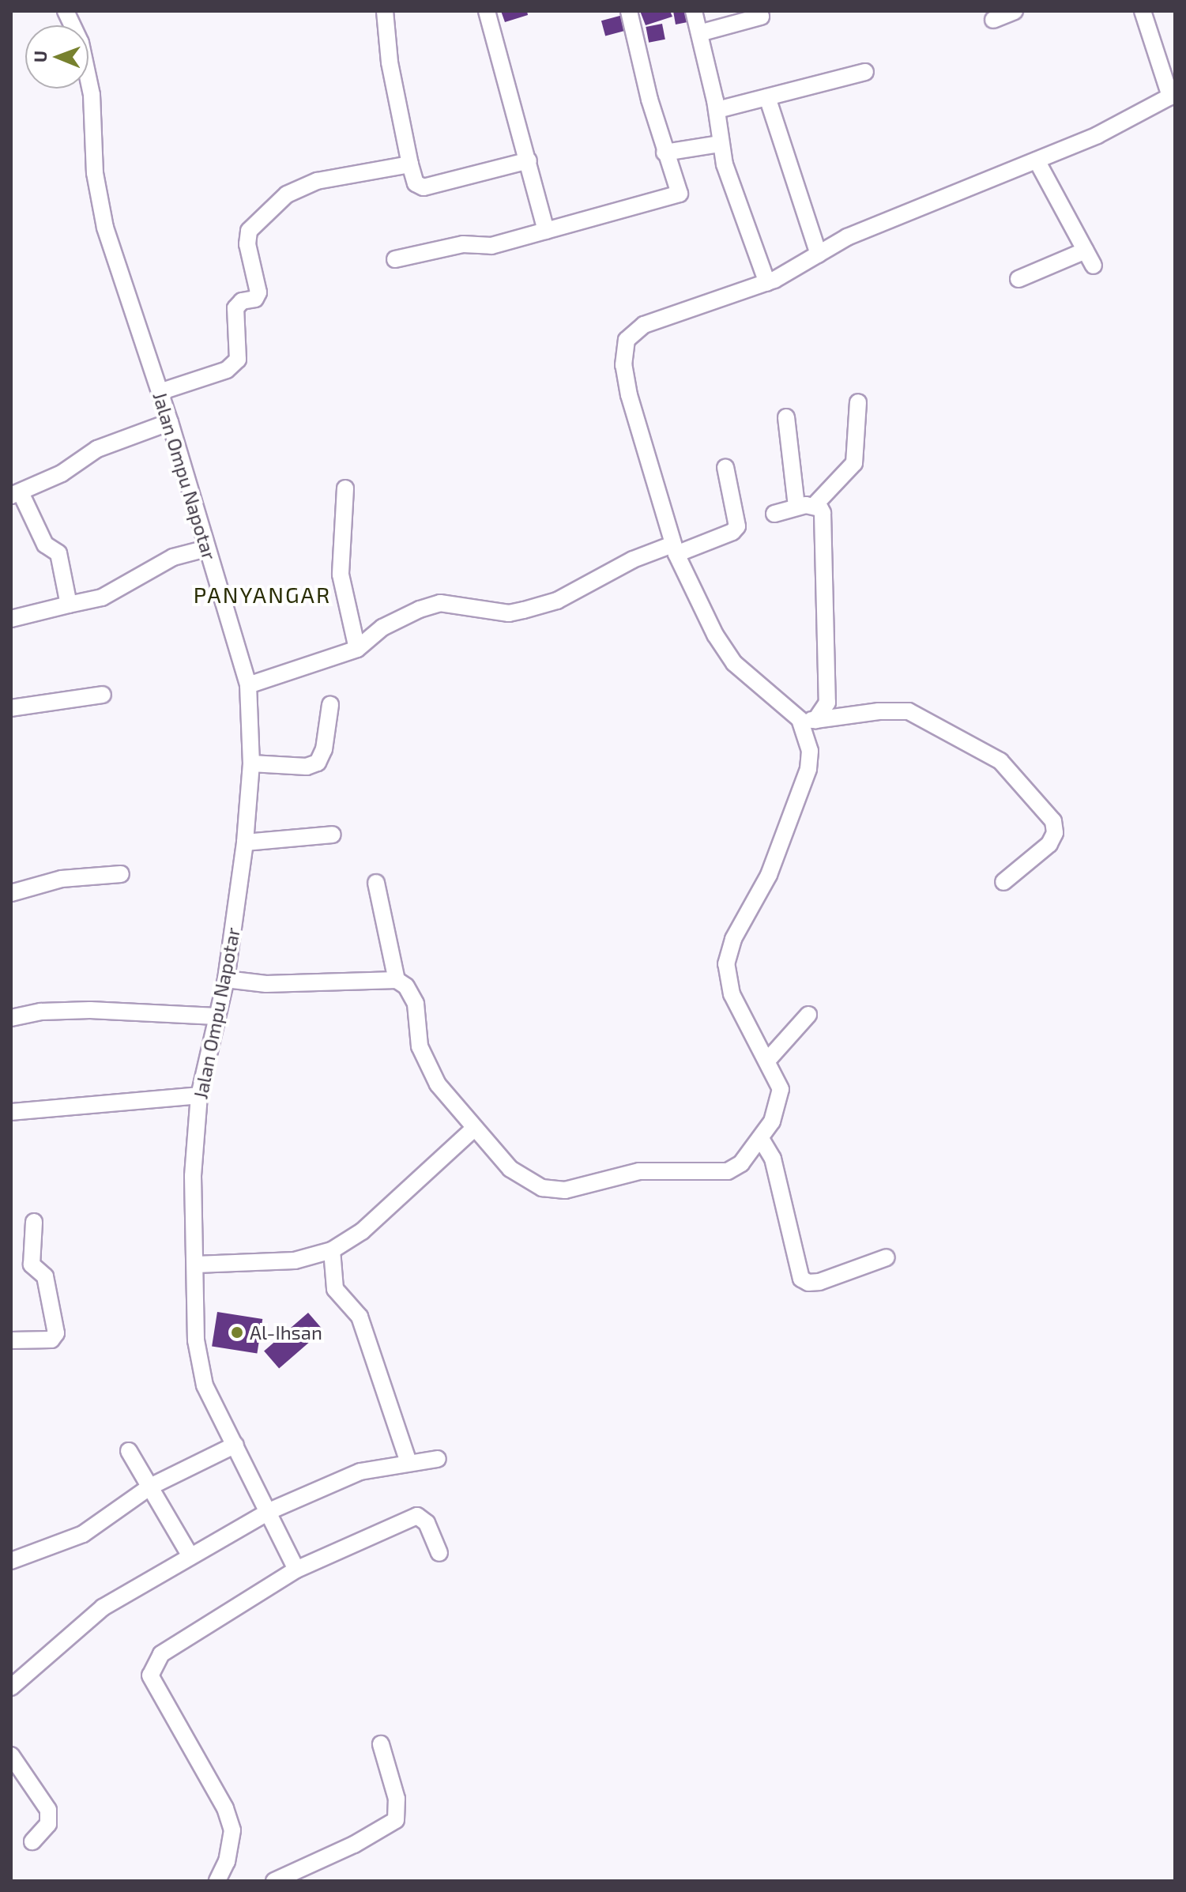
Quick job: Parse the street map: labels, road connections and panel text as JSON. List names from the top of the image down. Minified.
{"streets":{"street":["Jalan Ompu Napotar"]},"districts":["PANYANGAR"],"places":["Al-Ihsan"],"north":"left"}
